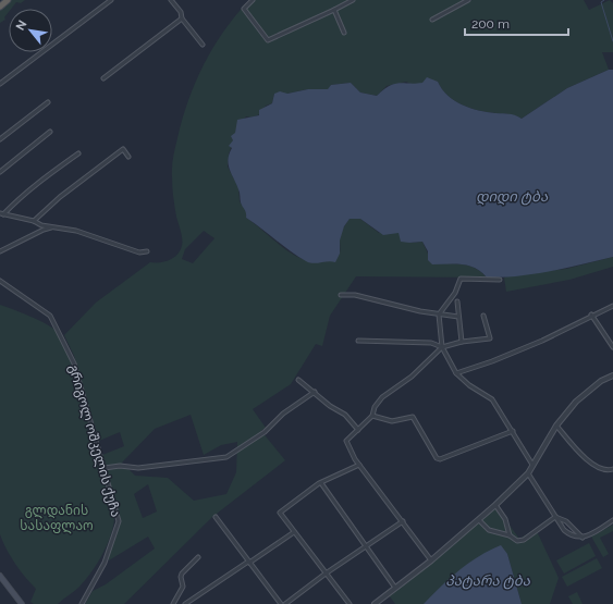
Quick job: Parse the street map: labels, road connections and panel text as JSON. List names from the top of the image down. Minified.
{"streets":{"street":["გრიგოლ ოშკელის ქუჩა"]},"water":["დიდი ტბა","პატარა ტბა"],"parks":["გლდანის სასაფლაო"],"scale_bar":"200 m","north":"top left"}
